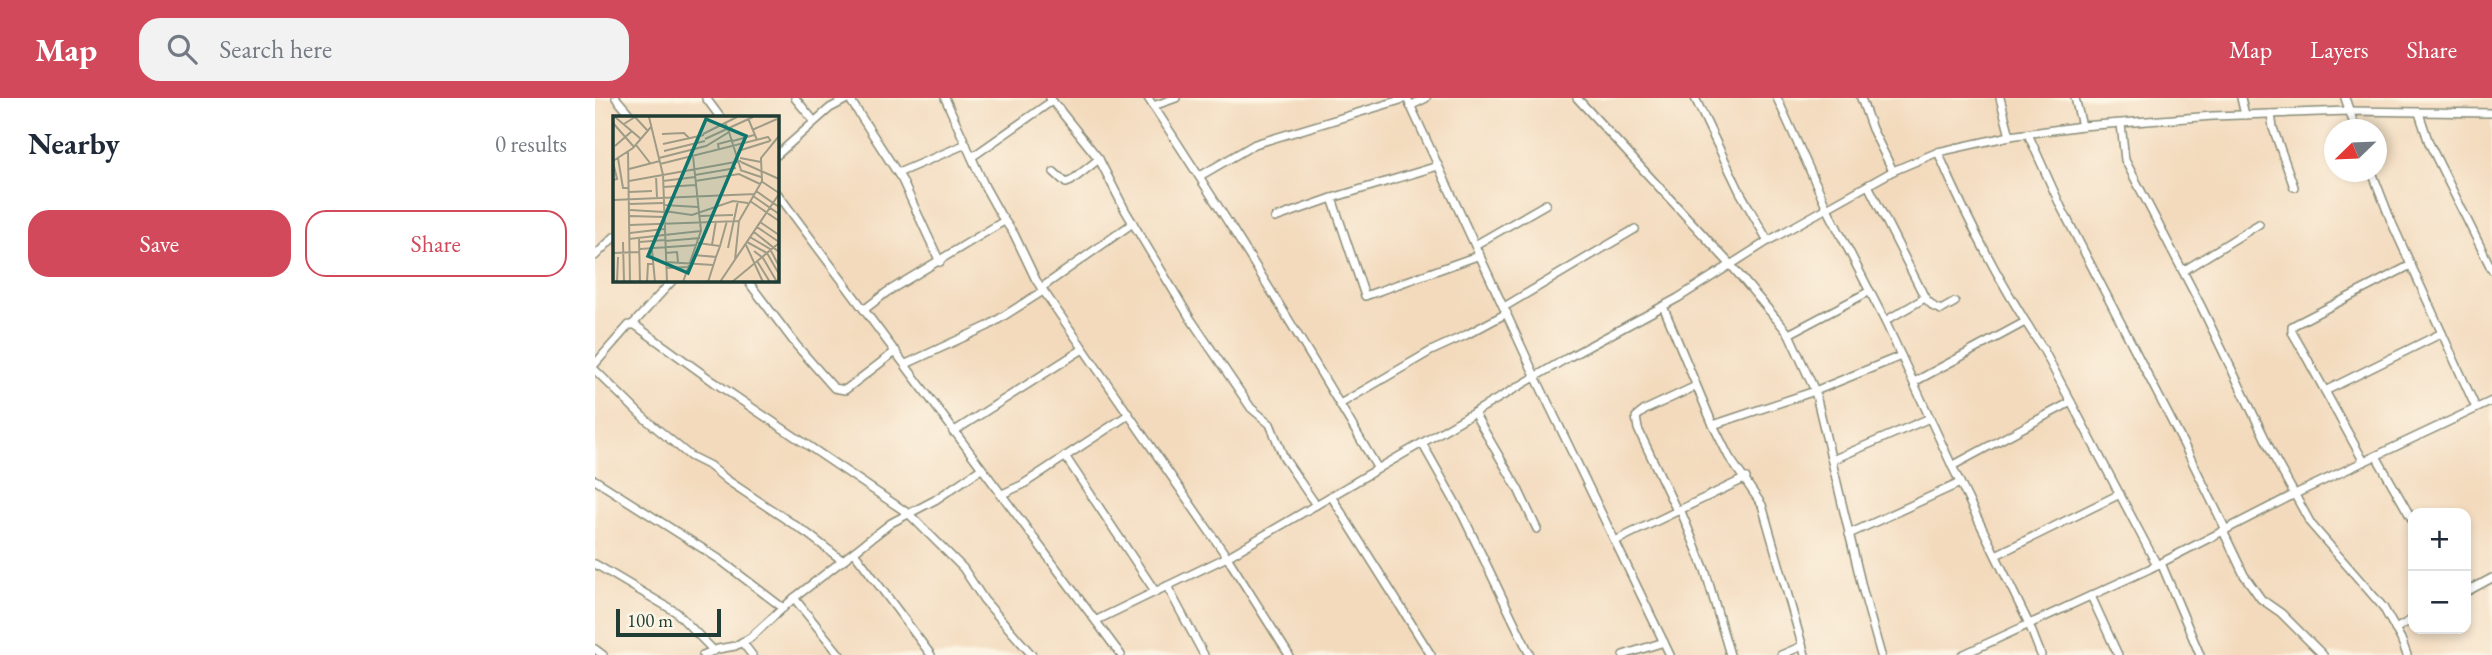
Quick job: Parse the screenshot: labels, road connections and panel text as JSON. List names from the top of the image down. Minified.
{"scale_bar":"100 m","north":"bottom left","page":{"header":"Map","search":"Search here","nav":["Map","Layers","Share"],"heading":["Nearby","0 results"],"buttons":["Save","Share"],"map_buttons":["+","−"],"scale":"100 m"}}
